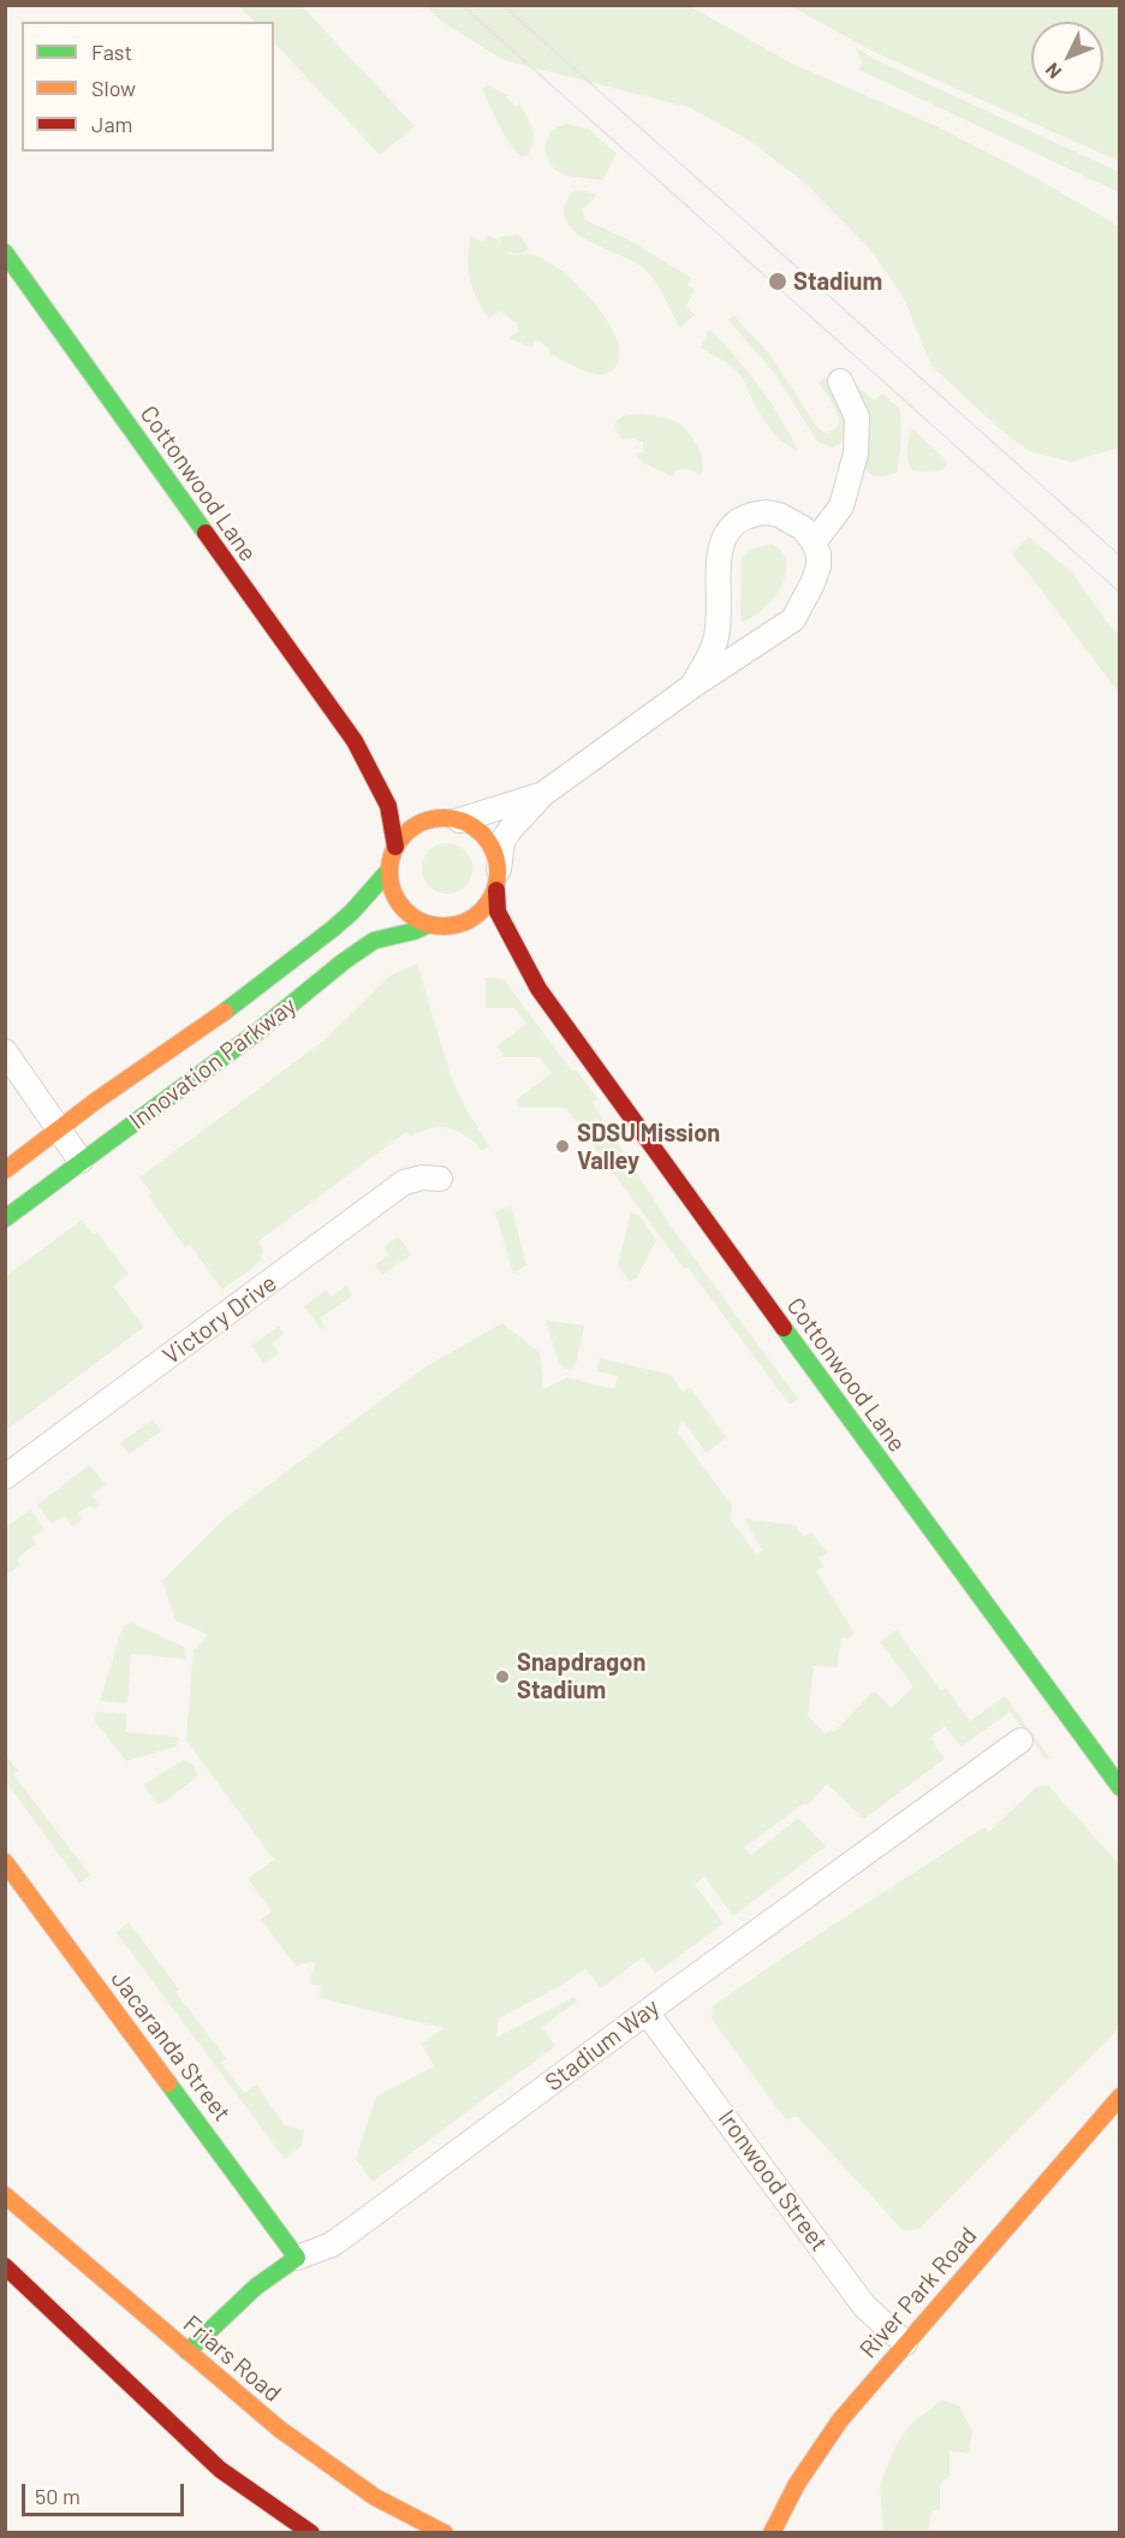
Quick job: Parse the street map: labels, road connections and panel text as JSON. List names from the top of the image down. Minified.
{"streets":{"main road":["Cottonwood Lane","Innovation Parkway","Stadium Way","Jacaranda Street","River Park Road","Friars Road"],"street":["Victory Drive","Ironwood Street"]},"crossings":[["Cottonwood Lane","Innovation Parkway"],["Stadium Way","Jacaranda Street"],["Stadium Way","Ironwood Street"],["Stadium Way","Friars Road"],["Ironwood Street","River Park Road"]],"places":["Stadium","SDSU Mission Valley","Snapdragon Stadium"],"legend":["Fast","Slow","Jam"],"scale_bar":"50 m","north":"bottom left"}
